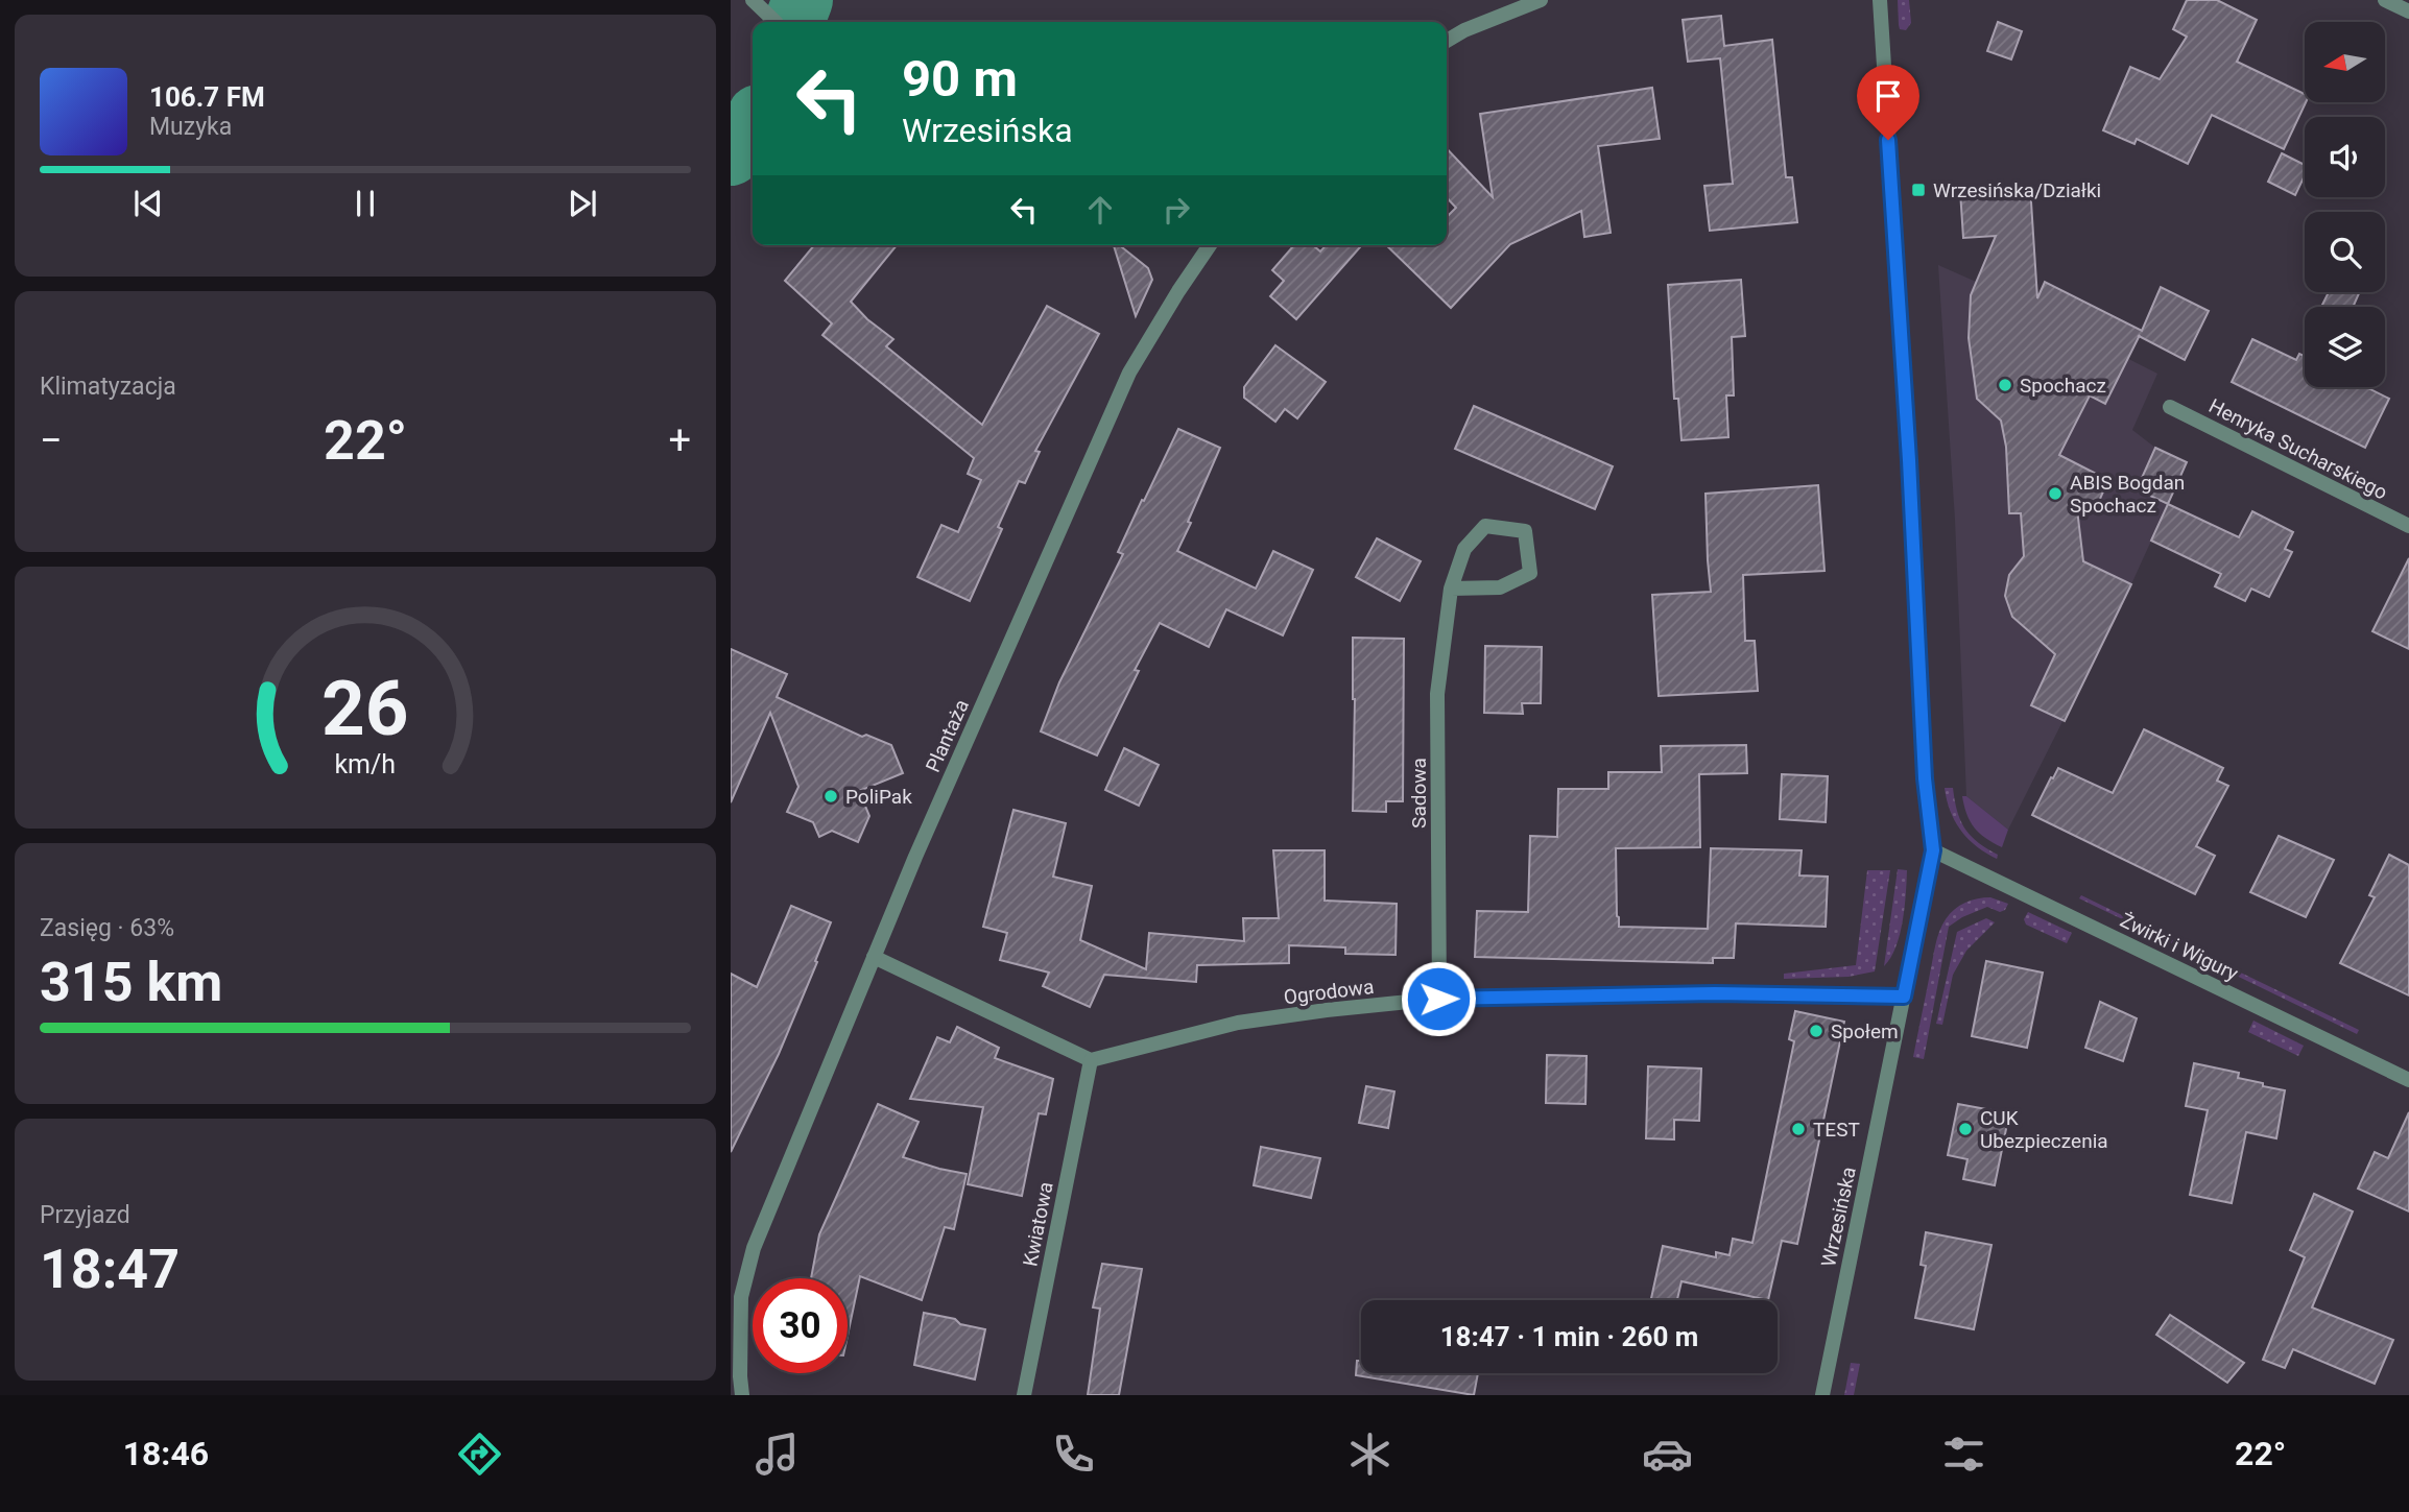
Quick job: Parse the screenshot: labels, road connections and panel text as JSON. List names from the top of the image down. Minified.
{"streets":{"street":["Henryka Sucharskiego","Plantaża","Sadowa","Żwirki i Wigury","Ogrodowa","Wrzesińska","Kwiatowa"]},"crossings":[["Sadowa","Ogrodowa"],["Żwirki i Wigury","Wrzesińska"],["Ogrodowa","Wrzesińska"],["Ogrodowa","Kwiatowa"]],"places":{"transit":["Wrzesińska/Działki"],"other":["Spochacz","ABIS Bogdan Spochacz","PoliPak","Społem","TEST","CUK Ubezpieczenia"]},"north":"left","page":{"turn":["90 m","Wrzesińska"],"song":["106.7 FM","Muzyka"],"tile":["Klimatyzacja",["Zasięg · 63%","315 km"],["Przyjazd","18:47"]],"heat":["−","22°","+"],"limit":"30","trip":"18:47 · 1 min · 260 m","tabs":["18:46","22°"],"gauge":["26","km/h"]}}
